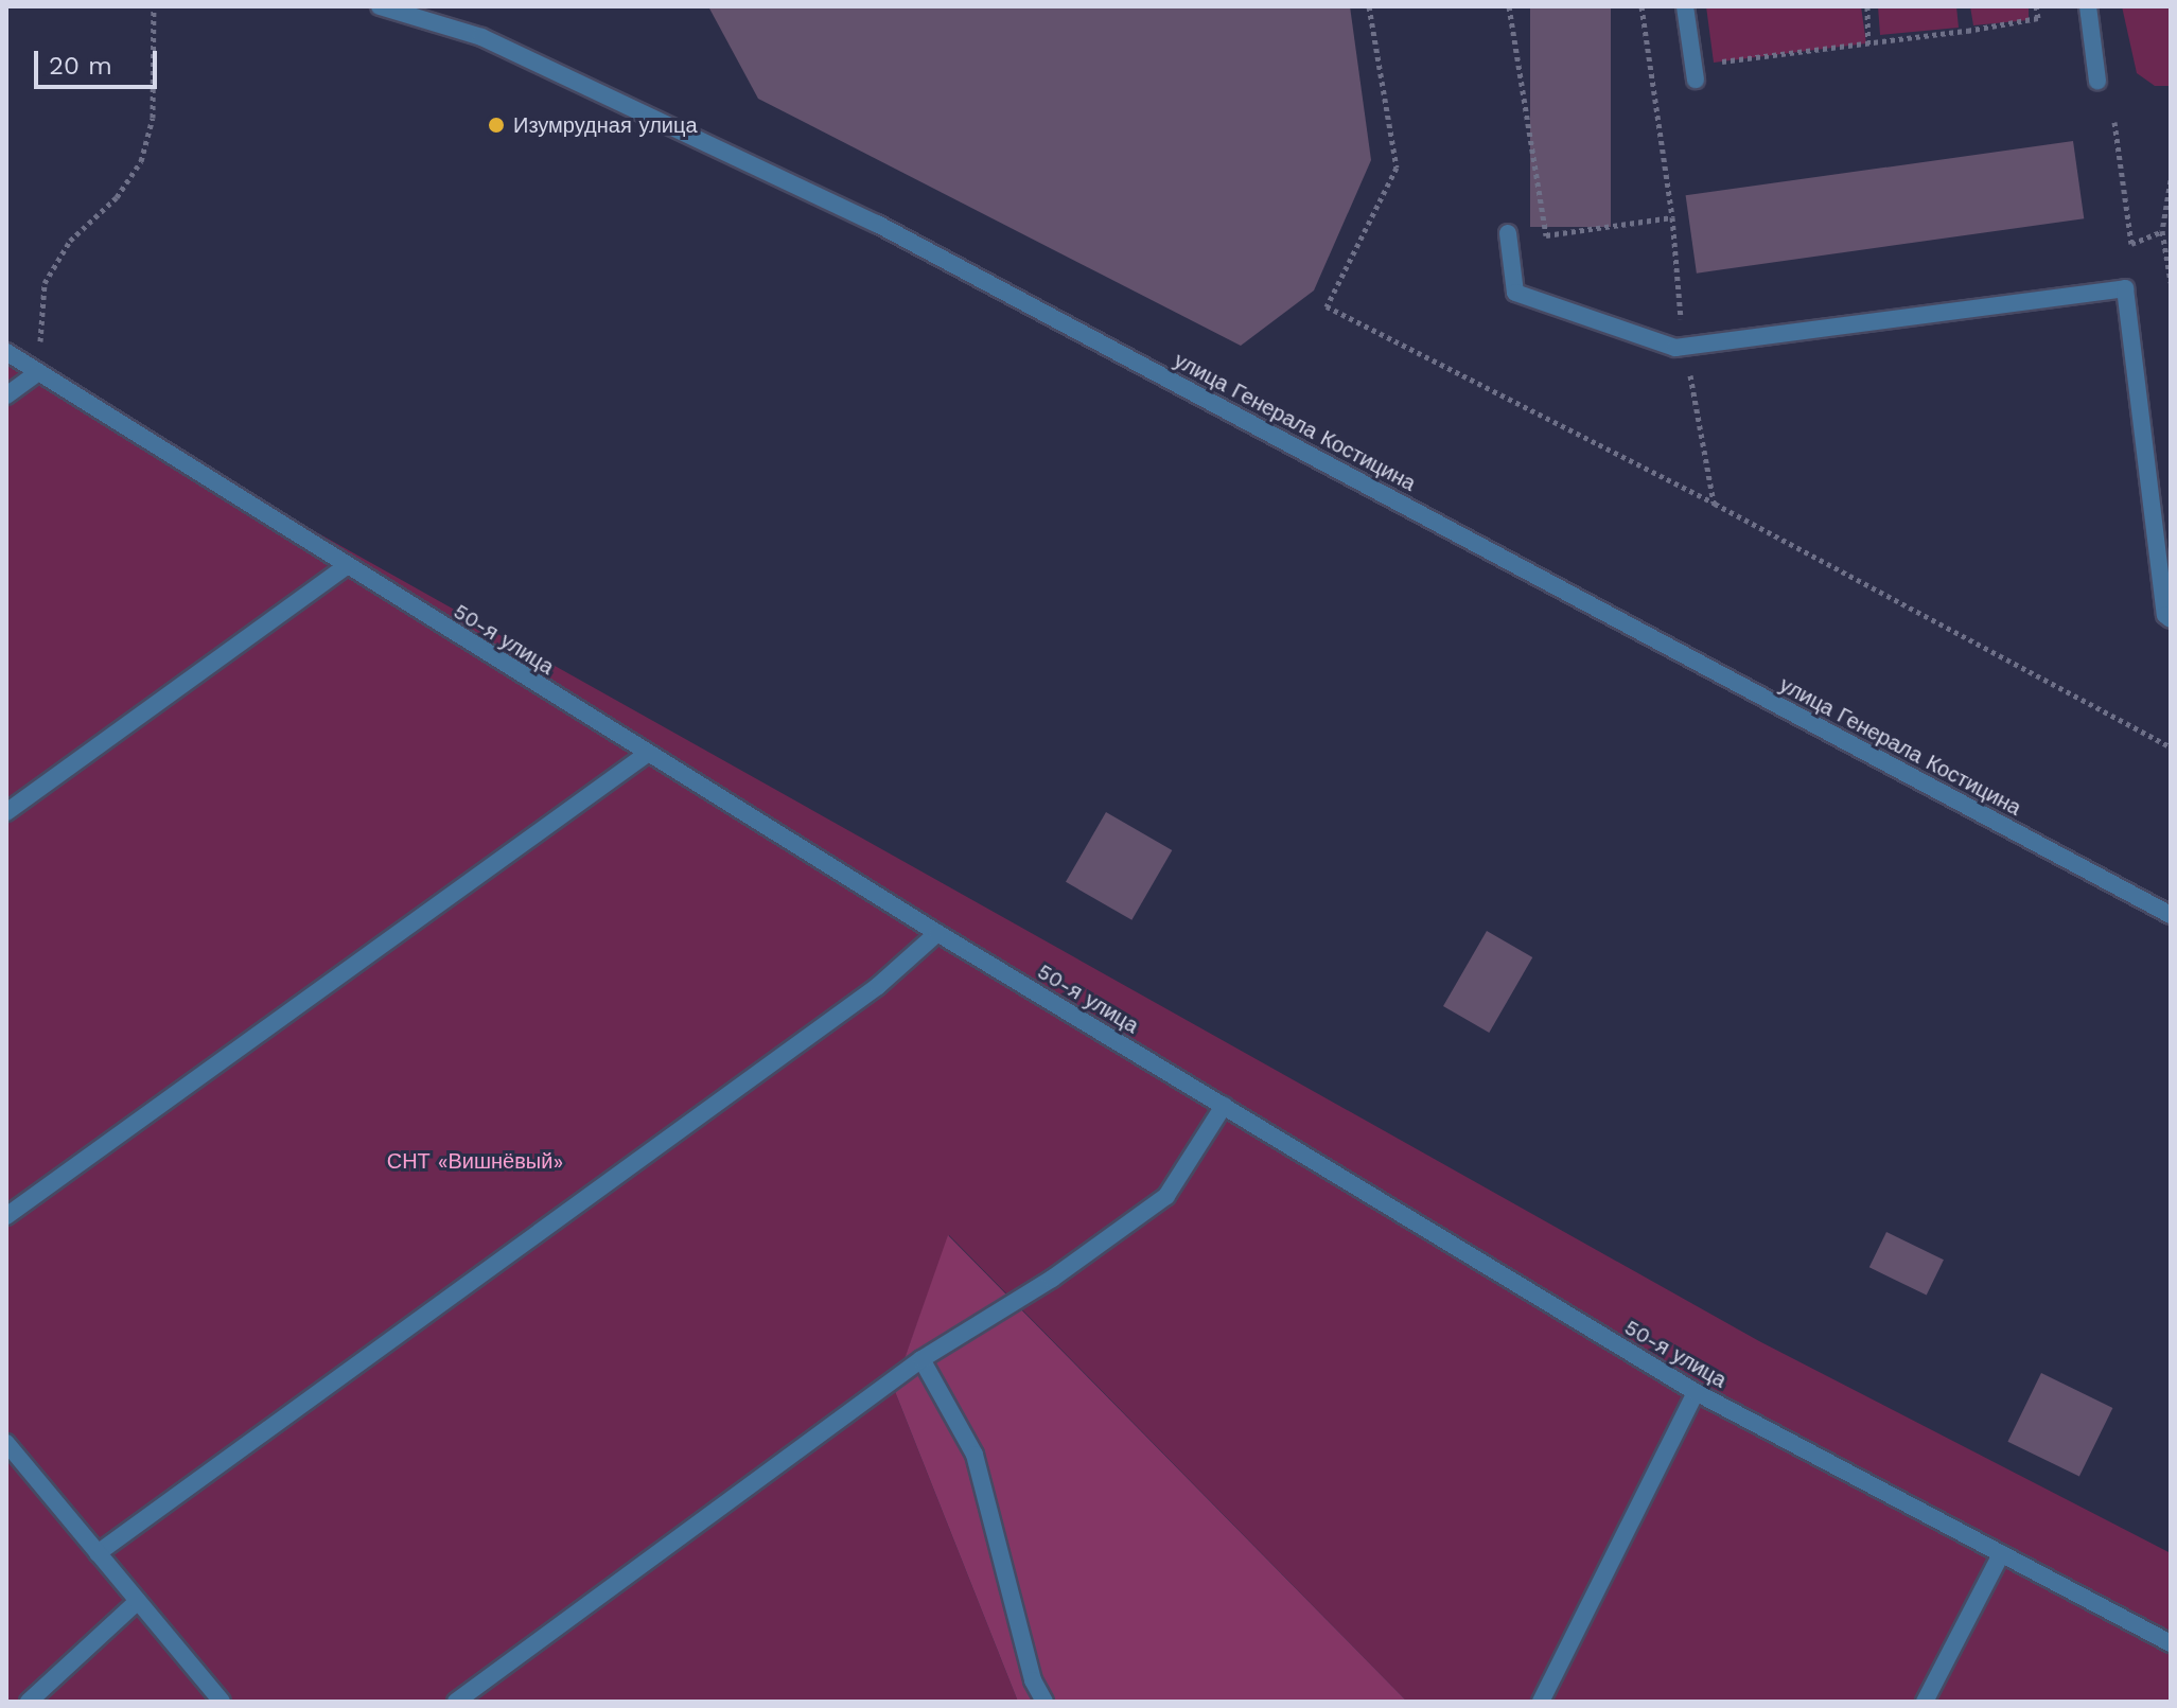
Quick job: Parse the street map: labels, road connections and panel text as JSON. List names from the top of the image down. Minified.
{"streets":{"street":["улица Генерала Костицина","50-я улица"]},"parks":["СНТ «Вишнёвый»"],"places":["Изумрудная улица"],"scale_bar":"20 m"}
